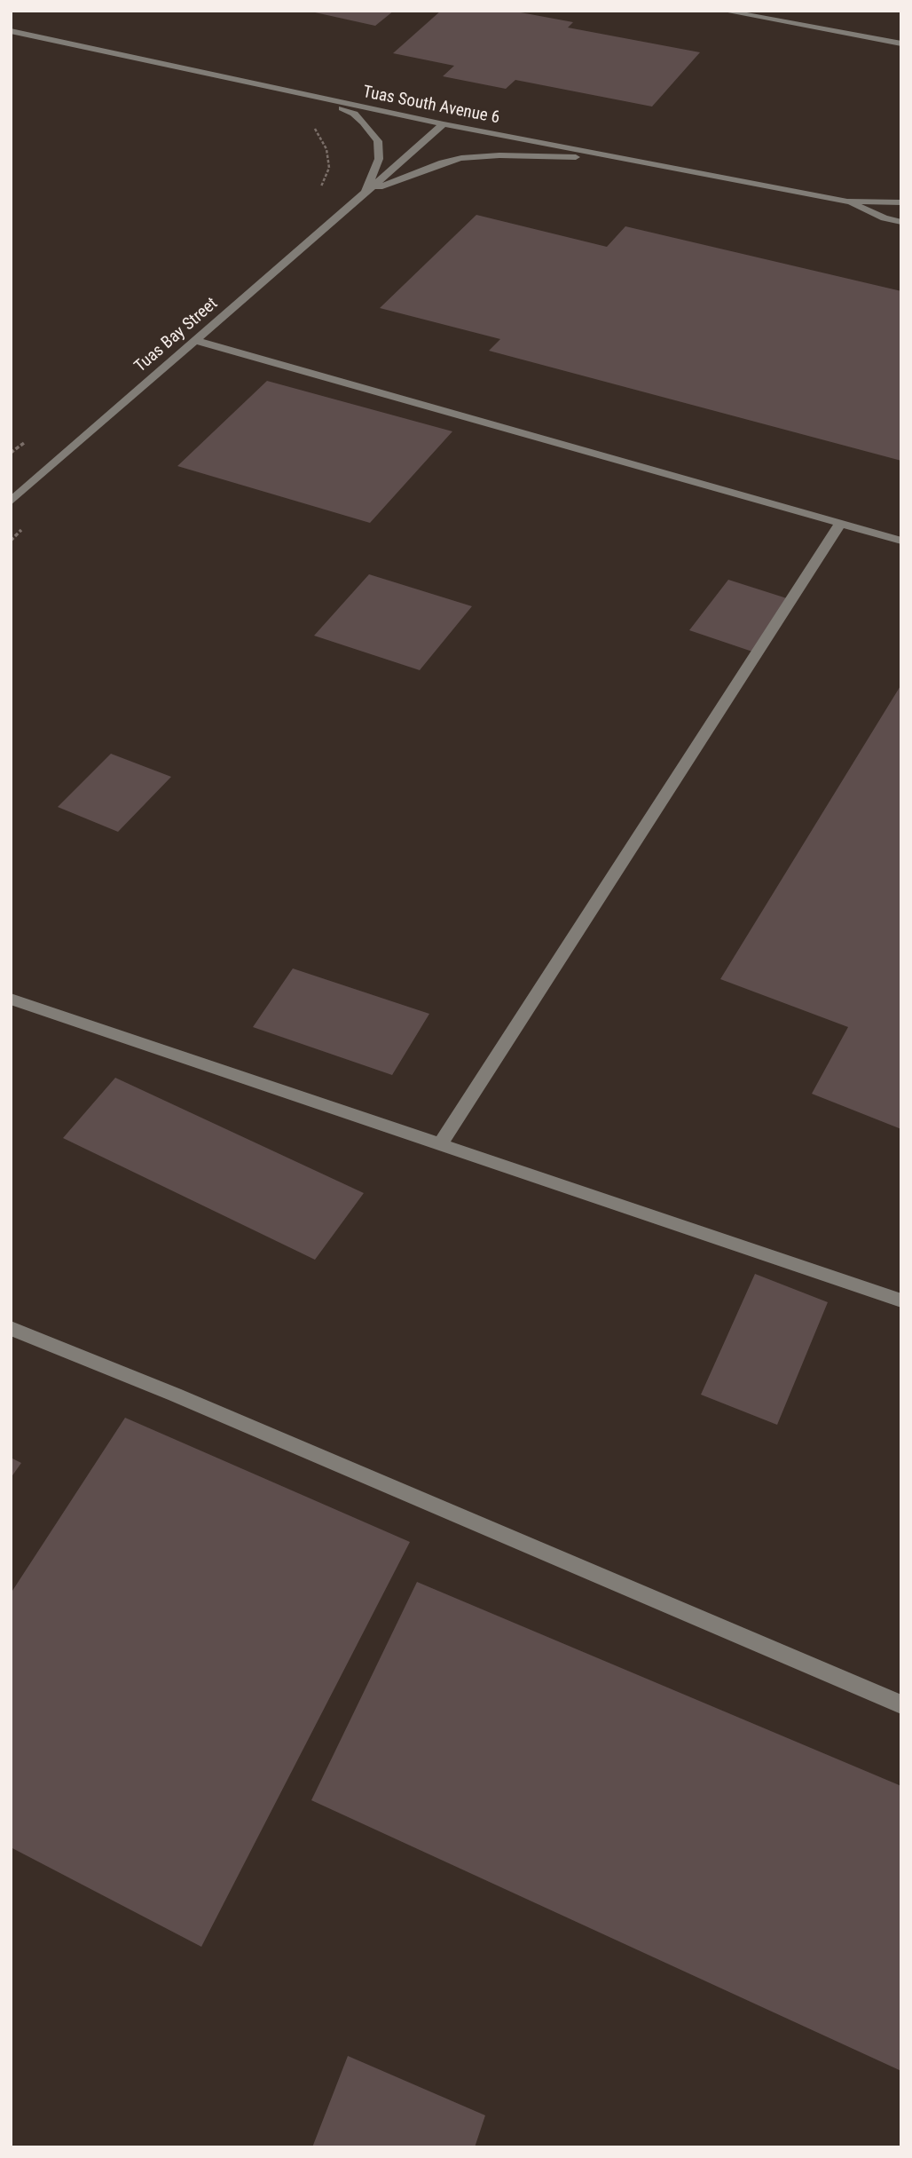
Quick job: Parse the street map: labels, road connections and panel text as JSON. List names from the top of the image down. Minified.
{"streets":{"street":["Tuas South Avenue 6","Tuas Bay Street"]},"crossings":[["Tuas South Avenue 6","Tuas Bay Street"]]}
